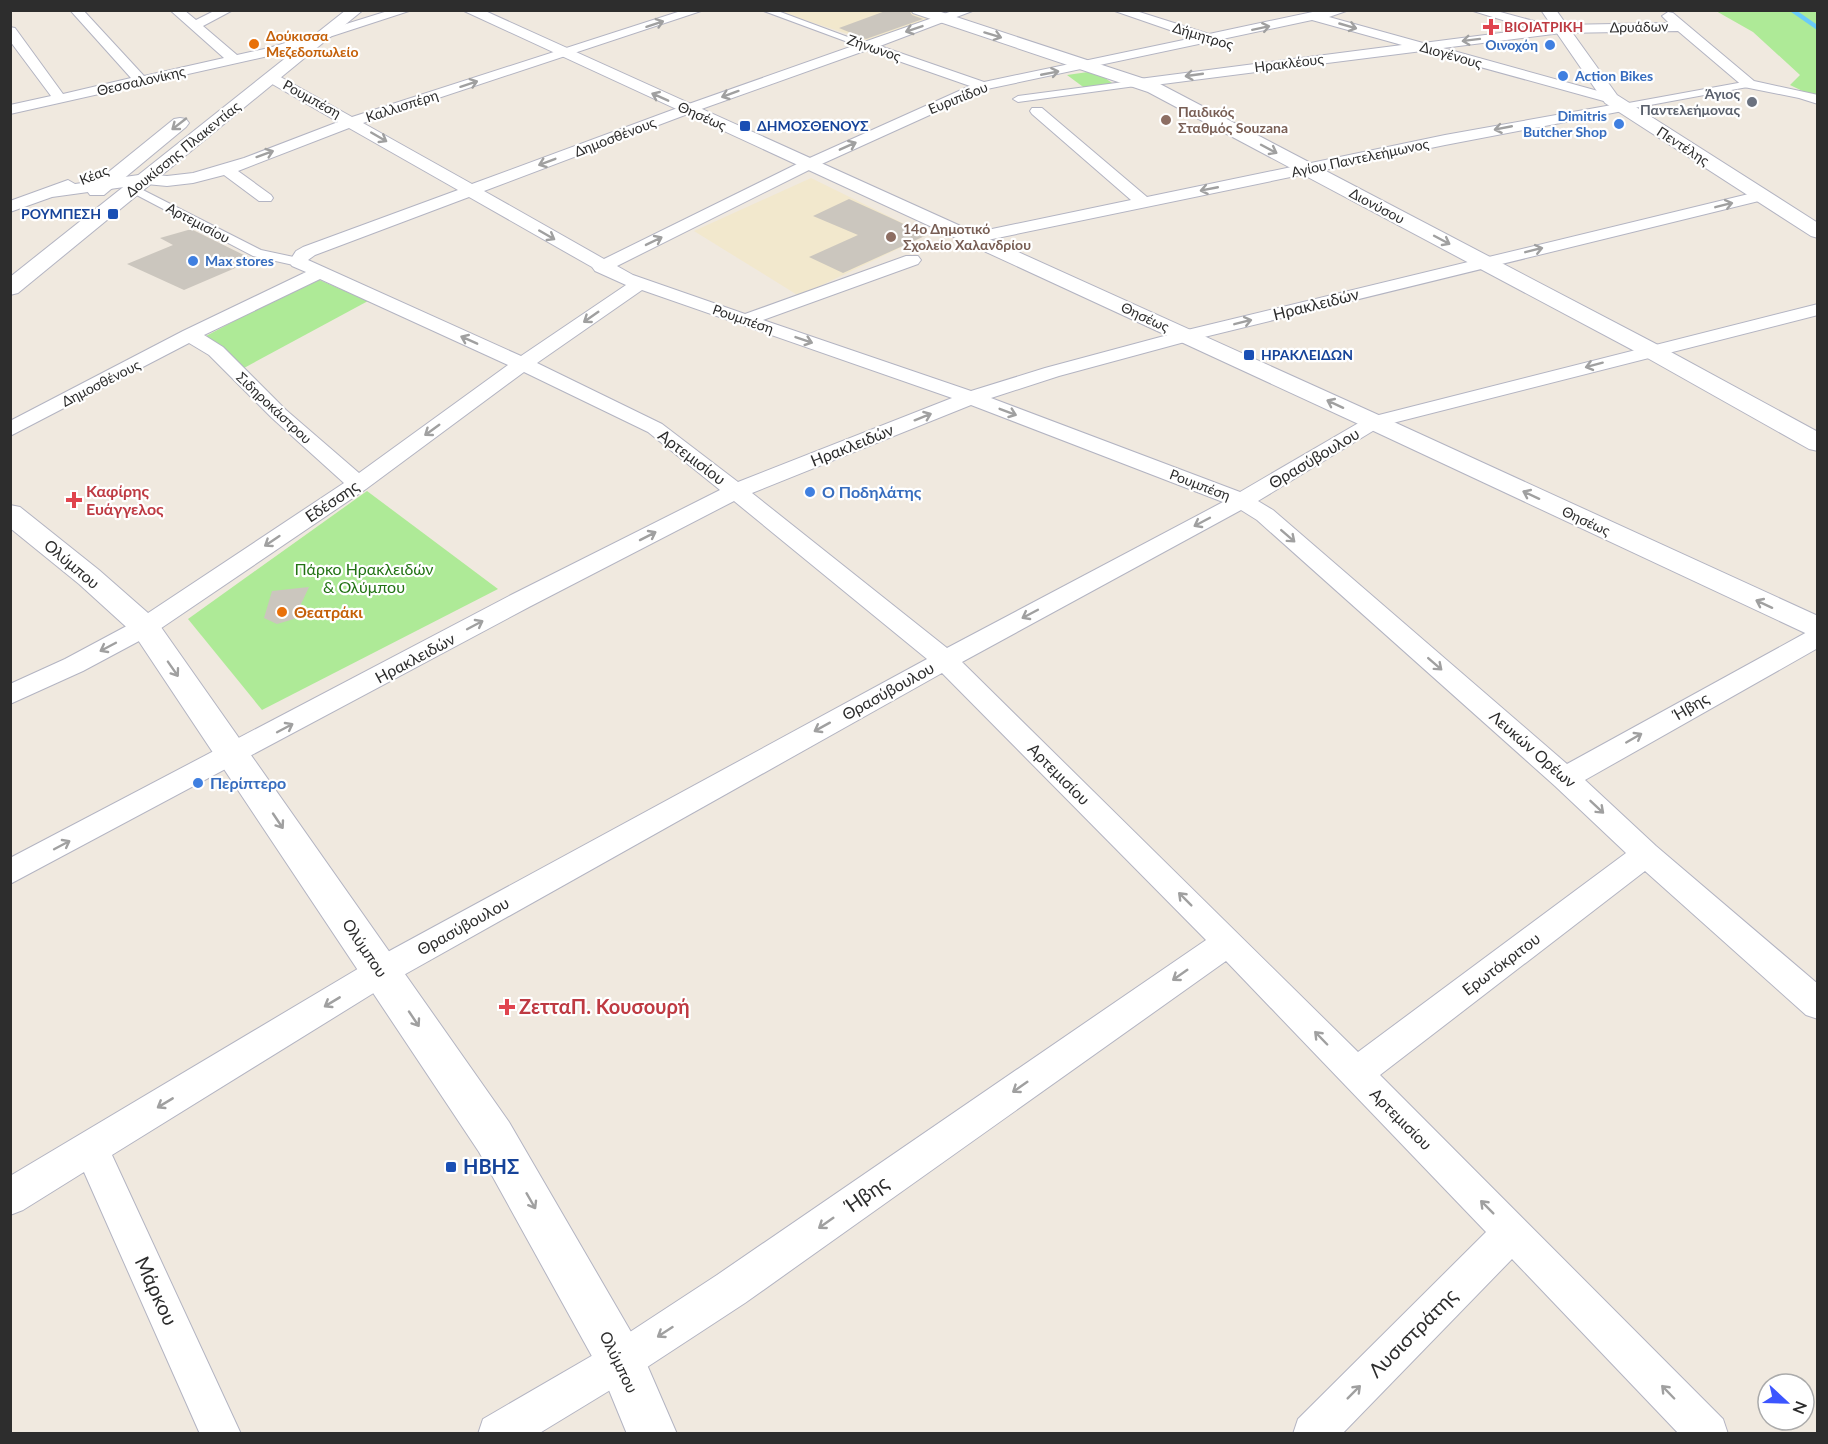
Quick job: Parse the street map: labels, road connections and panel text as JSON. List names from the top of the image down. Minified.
{"streets":{"street":["Δρυάδων","Δήμητρος","Ζήνωνος","Διογένους","Ηρακλέους","Θεσσαλονίκης","Ευριπίδου","Ρουμπέση","Καλλισπέρη","Θησέως","Δημοσθένους","Πεντέλης","Δουκίσσης Πλακεντίας","Αγίου Παντελεήμωνος","Κέας","Διονύσου","Αρτεμισίου","Ηρακλειδών","Σιδηροκάστρου","Θρασύβουλου","Εδέσσης","Ολύμπου","Ήβης","Λευκών Ορέων","Ερωτόκριτου","Μάρκου","Λυσιστράτης"]},"crossings":[["Δρυάδων","Ηρακλέους"],["Δρυάδων","Πεντέλης"],["Δήμητρος","Ηρακλέους"],["Δήμητρος","Ευριπίδου"],["Ζήνωνος","Ευριπίδου"],["Ζήνωνος","Δημοσθένους"],["Διογένους","Ηρακλέους"],["Διογένους","Ευριπίδου"],["Διογένους","Πεντέλης"],["Διογένους","Αγίου Παντελεήμωνος"],["Ηρακλέους","Πεντέλης"],["Ηρακλέους","Διονύσου"],["Θεσσαλονίκης","Δουκίσσης Πλακεντίας"],["Ευριπίδου","Ρουμπέση"],["Ευριπίδου","Θησέως"],["Ευριπίδου","Διονύσου"],["Ρουμπέση","Καλλισπέρη"],["Ρουμπέση","Δημοσθένους"],["Ρουμπέση","Δουκίσσης Πλακεντίας"],["Ρουμπέση","Ηρακλειδών"],["Ρουμπέση","Θρασύβουλου"],["Ρουμπέση","Εδέσσης"],["Ρουμπέση","Λευκών Ορέων"],["Καλλισπέρη","Θησέως"],["Καλλισπέρη","Δουκίσσης Πλακεντίας"],["Καλλισπέρη","Κέας"],["Καλλισπέρη","Αρτεμισίου"],["Θησέως","Δημοσθένους"],["Θησέως","Αγίου Παντελεήμωνος"],["Θησέως","Ηρακλειδών"],["Θησέως","Θρασύβουλου"],["Δημοσθένους","Διονύσου"],["Δημοσθένους","Αρτεμισίου"],["Δημοσθένους","Σιδηροκάστρου"],["Πεντέλης","Αγίου Παντελεήμωνος"],["Πεντέλης","Ηρακλειδών"],["Δουκίσσης Πλακεντίας","Κέας"],["Δουκίσσης Πλακεντίας","Αρτεμισίου"],["Αγίου Παντελεήμωνος","Διονύσου"],["Διονύσου","Ηρακλειδών"],["Διονύσου","Θρασύβουλου"],["Αρτεμισίου","Ηρακλειδών"],["Αρτεμισίου","Θρασύβουλου"],["Αρτεμισίου","Εδέσσης"],["Αρτεμισίου","Ήβης"],["Αρτεμισίου","Ερωτόκριτου"],["Αρτεμισίου","Λυσιστράτης"],["Ηρακλειδών","Ολύμπου"],["Σιδηροκάστρου","Εδέσσης"],["Θρασύβουλου","Ολύμπου"],["Θρασύβουλου","Λευκών Ορέων"],["Θρασύβουλου","Μάρκου"],["Εδέσσης","Ολύμπου"],["Ολύμπου","Ήβης"],["Ήβης","Λευκών Ορέων"],["Λευκών Ορέων","Ερωτόκριτου"]],"one_way":["Ηρακλέους","Ευριπίδου","Ρουμπέση","Καλλισπέρη","Θησέως","Αγίου Παντελεήμωνος","Αρτεμισίου","Ηρακλειδών","Θρασύβουλου","Εδέσσης","Ολύμπου","Λευκών Ορέων","Λυσιστράτης"],"parks":["Πάρκο Ηρακλειδών & Ολύμπου"],"places":{"health":["ΒΙΟΙΑΤΡΙΚΗ","Καφίρης Ευάγγελος","ΖετταΠ. Κουσουρή"],"other":["Δούκισσα Μεζεδοπωλείο","Οινοχόη","Action Bikes","Άγιος Παντελεήμονας","Παιδικός Σταθμός Souzana","Dimitris Butcher Shop","14ο Δημοτικό Σχολείο Χαλανδρίου","Max stores","Ο Ποδηλάτης","Θεατράκι","Περίπτερο"],"transit":["ΔΗΜΟΣΘΕΝΟΥΣ","ΡΟΥΜΠΕΣΗ","ΗΡΑΚΛΕΙΔΩΝ","ΗΒΗΣ"]},"north":"right"}
